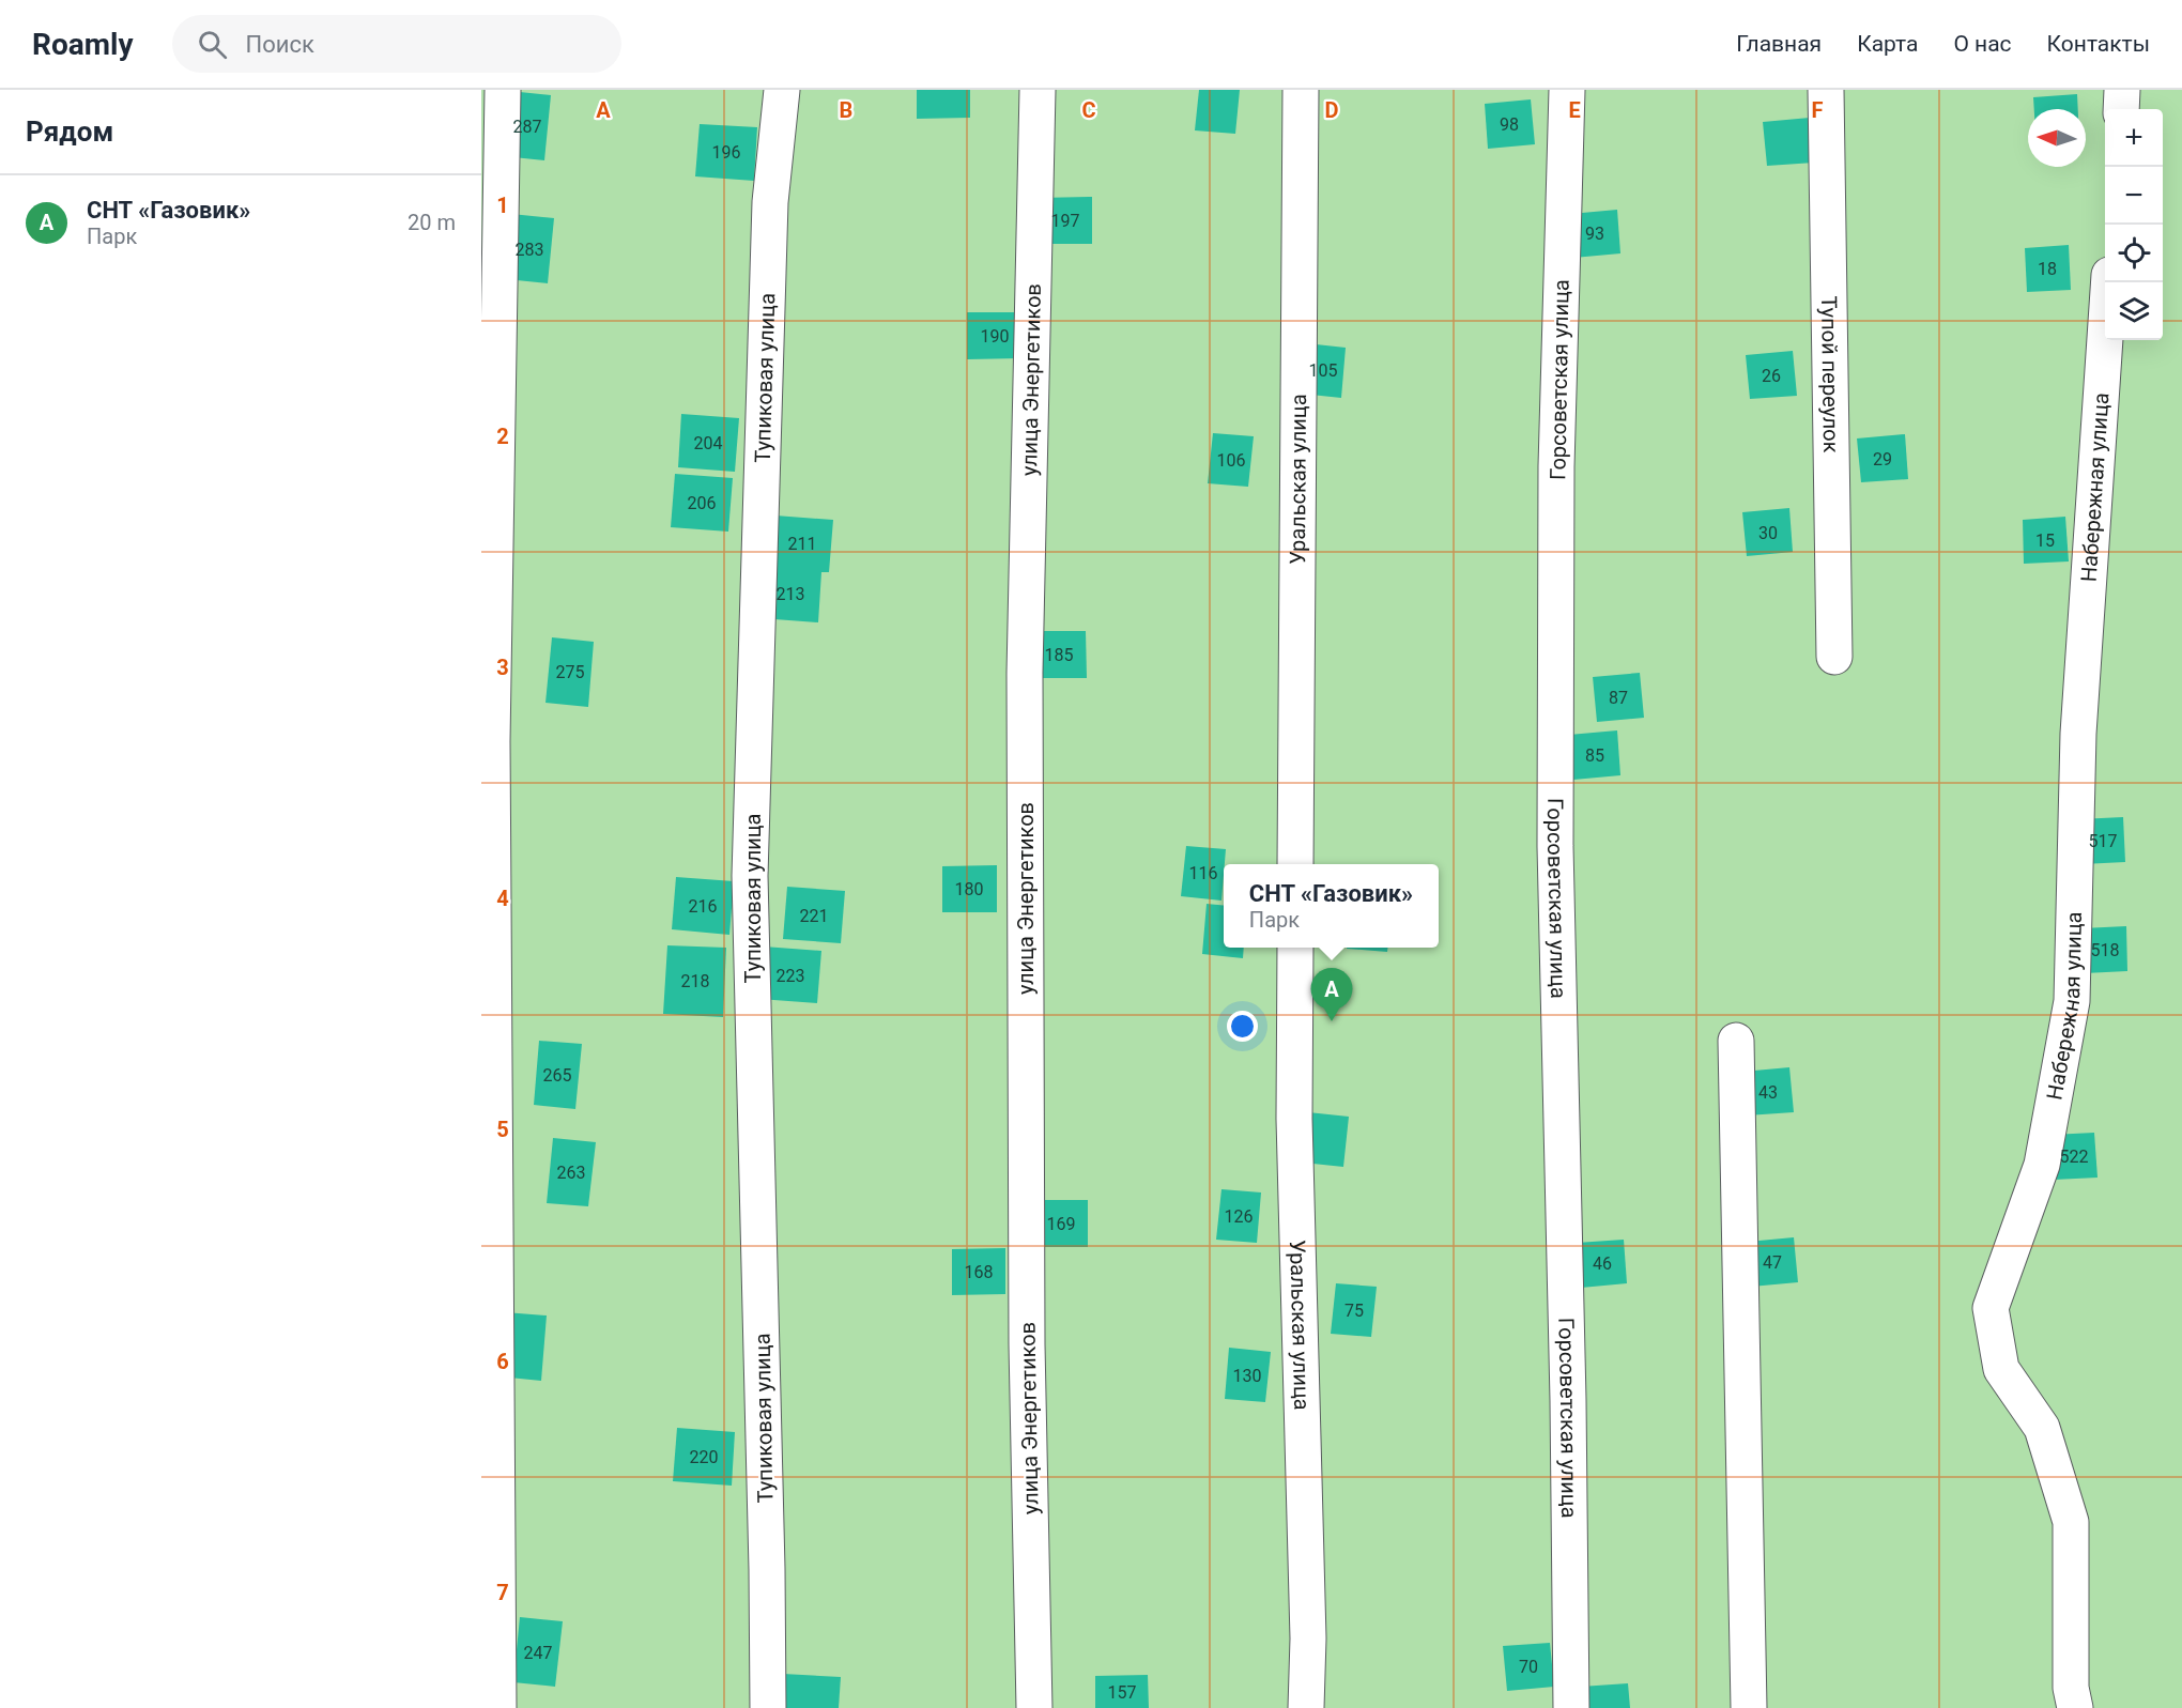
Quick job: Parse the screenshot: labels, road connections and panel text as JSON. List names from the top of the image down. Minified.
{"streets":{"lane":["Тупой переулок","Тупиковая улица","улица Энергетиков","Горсоветская улица","Уральская улица","Набережная улица"]},"house_numbers":["98","287","196","197","93","283","18","190","105","26","204","29","106","206","30","15","211","213","185","275","87","85","517","116","180","216","221","518","223","218","265","43","522","263","126","169","47","46","168","75","130","220","247","70","157"],"north":"left","page":{"header":"Roamly","search":"Поиск","nav":["Главная","Карта","О нас","Контакты"],"heading":"Рядом","map_buttons":["+","−"],"list":[{"mark":"A","name":"СНТ «Газовик»","note":"Парк","value":"20 m"}],"popup":["СНТ «Газовик»","Парк"],"pins":"A"},"grid":{"columns":["A","B","C","D","E","F"],"rows":["1","2","3","4","5","6","7"]}}
